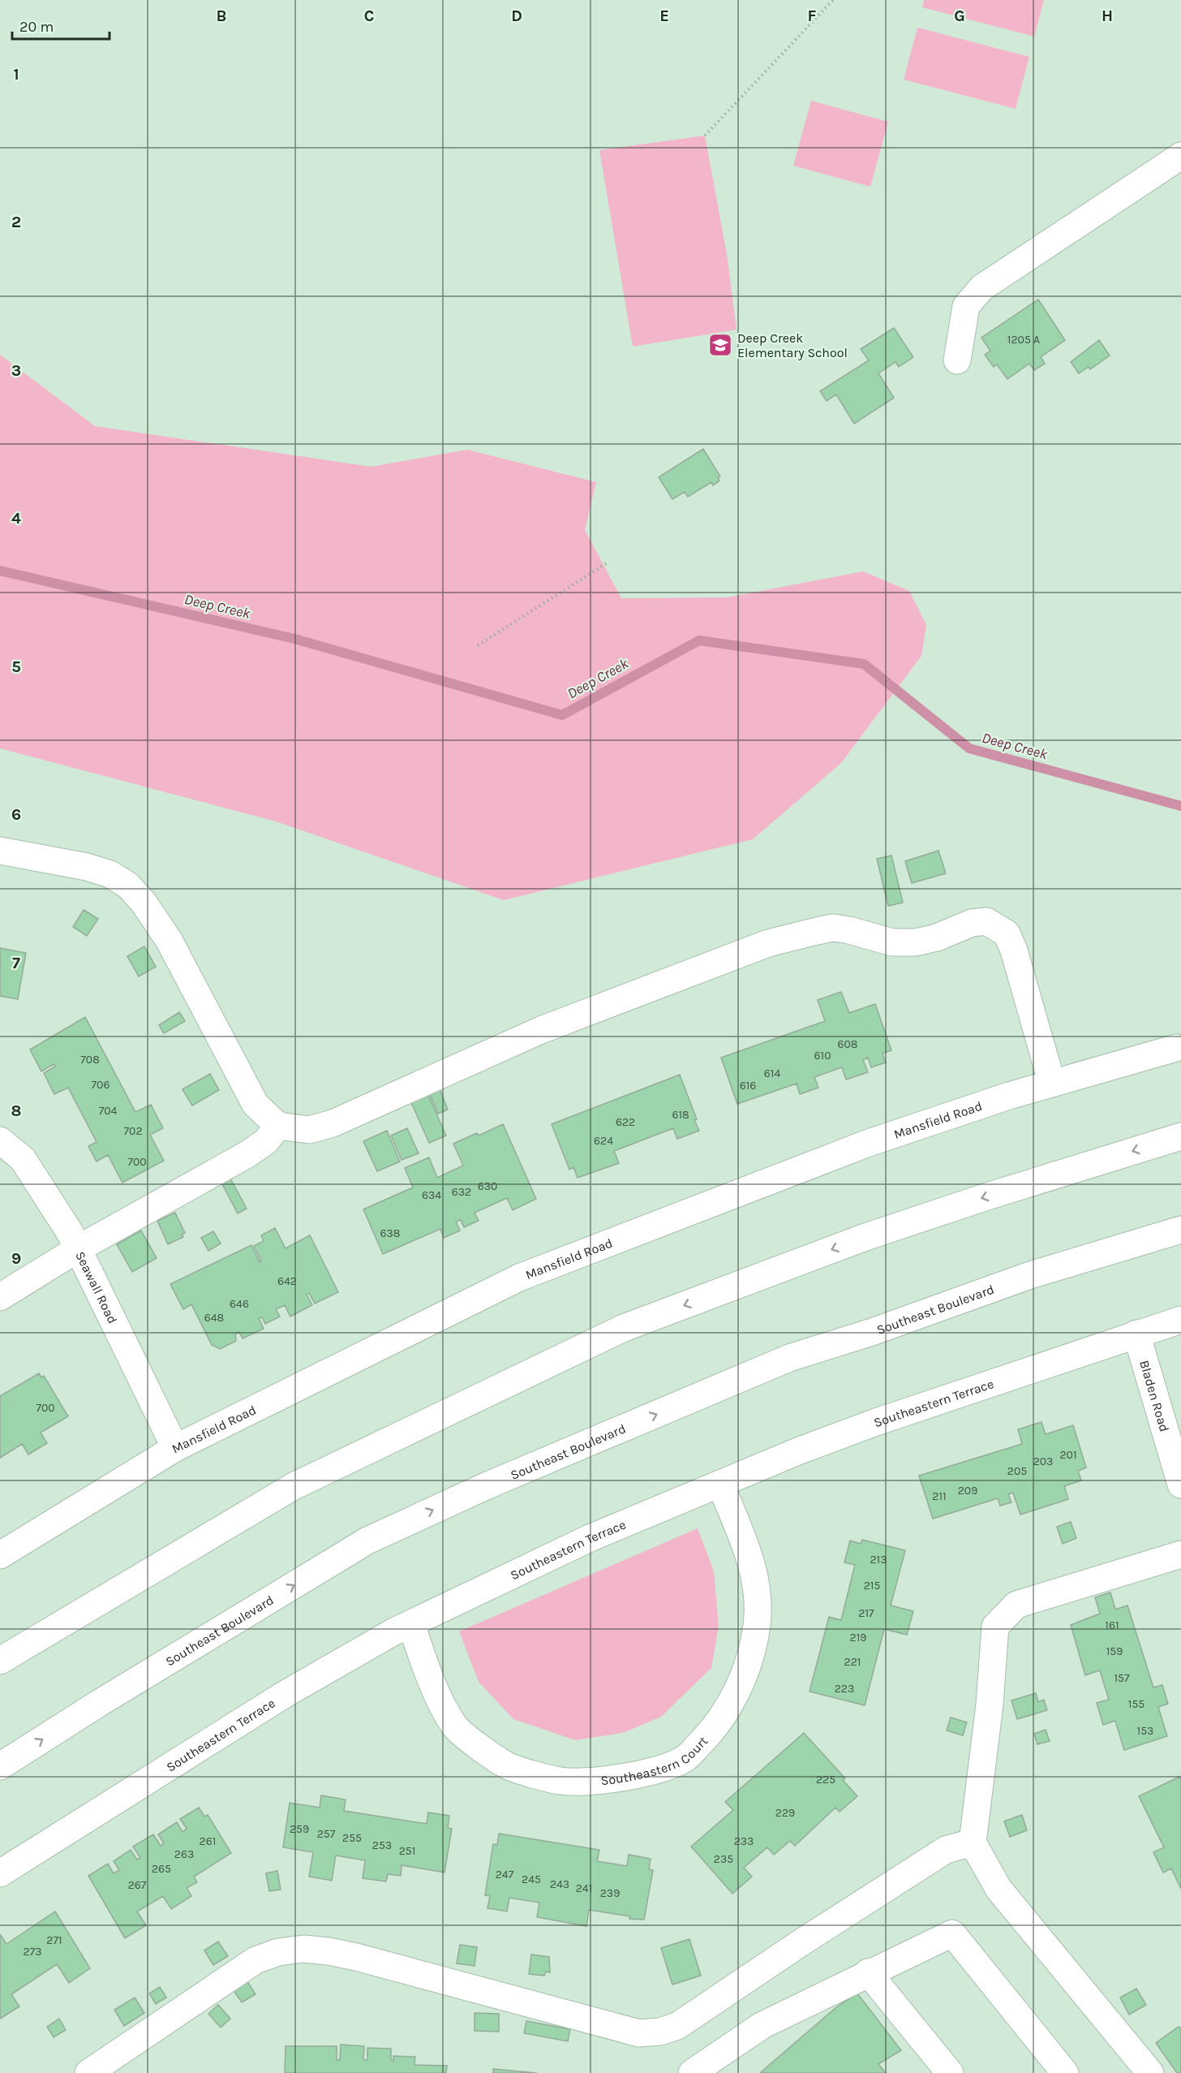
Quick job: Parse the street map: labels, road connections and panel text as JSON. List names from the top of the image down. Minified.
{"streets":{"street":["Mansfield Road","Seawall Road","Southeast Boulevard","Bladen Road","Southeastern Terrace","Southeastern Court"]},"crossings":[["Mansfield Road","Seawall Road"],["Bladen Road","Southeastern Terrace"],["Southeastern Terrace","Southeastern Court"]],"water":["Deep Creek"],"places":{"school or university":["Deep Creek Elementary School"]},"house_numbers":["1205 A","608","610","708","614","706","616","704","618","622","702","624","700","630","632","634","638","642","646","648","700","201","203","205","209","211","213","215","217","161","219","159","221","157","223","155","153","225","229","259","257","255","261","233","253","251","263","235","265","247","245","243","267","241","239","271","273"],"scale_bar":"20 m","grid":{"columns":["B","C","D","E","F","G","H"],"rows":["1","2","3","4","5","6","7","8","9"]}}
